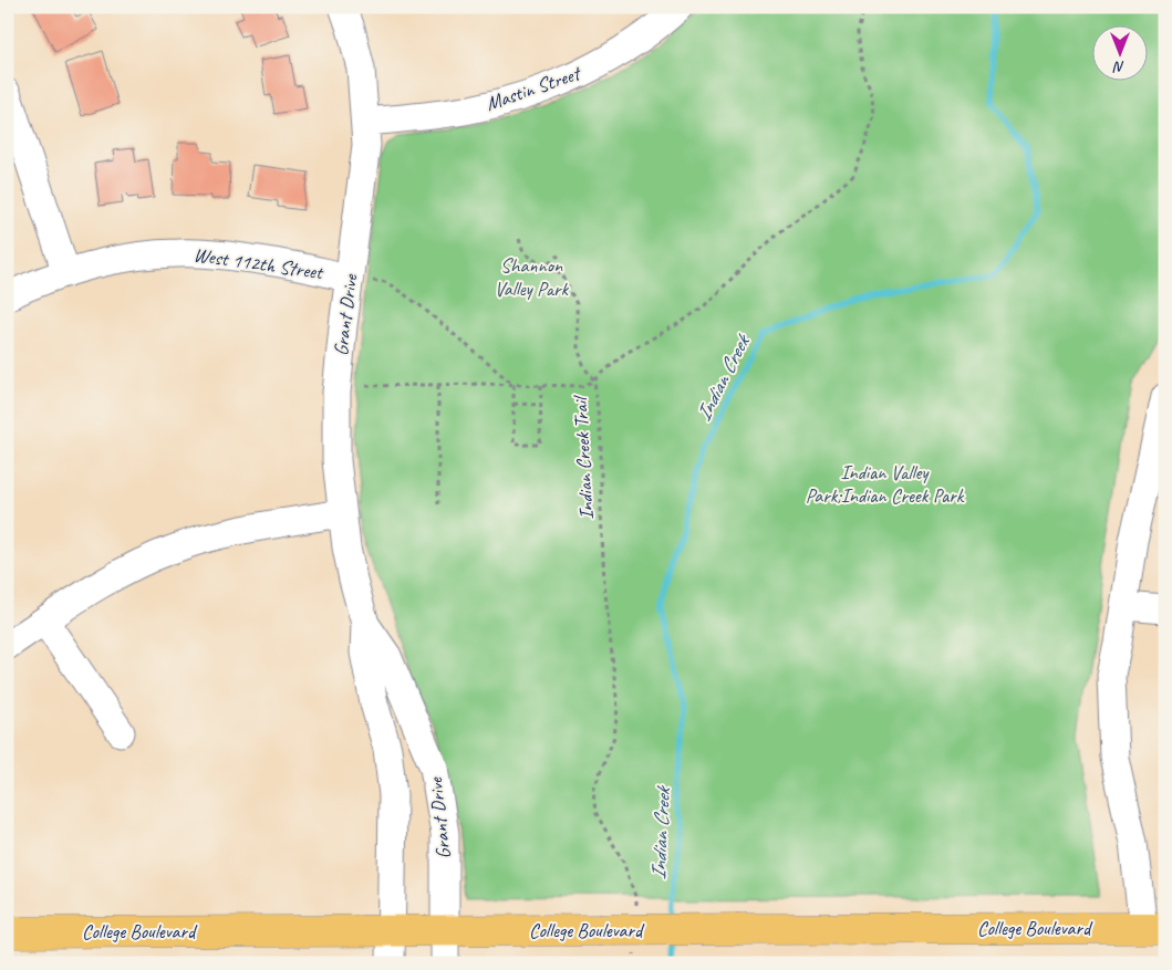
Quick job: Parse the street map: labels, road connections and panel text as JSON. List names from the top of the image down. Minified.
{"streets":{"main road":["College Boulevard"],"street":["Mastin Street","West 112th Street","Grant Drive"],"path":["Indian Creek Trail"]},"crossings":[["Mastin Street","Grant Drive"],["West 112th Street","Grant Drive"],["Grant Drive","College Boulevard"]],"water":["Indian Creek"],"parks":["Shannon Valley Park","Indian Valley Park;Indian Creek Park"],"north":"bottom"}
